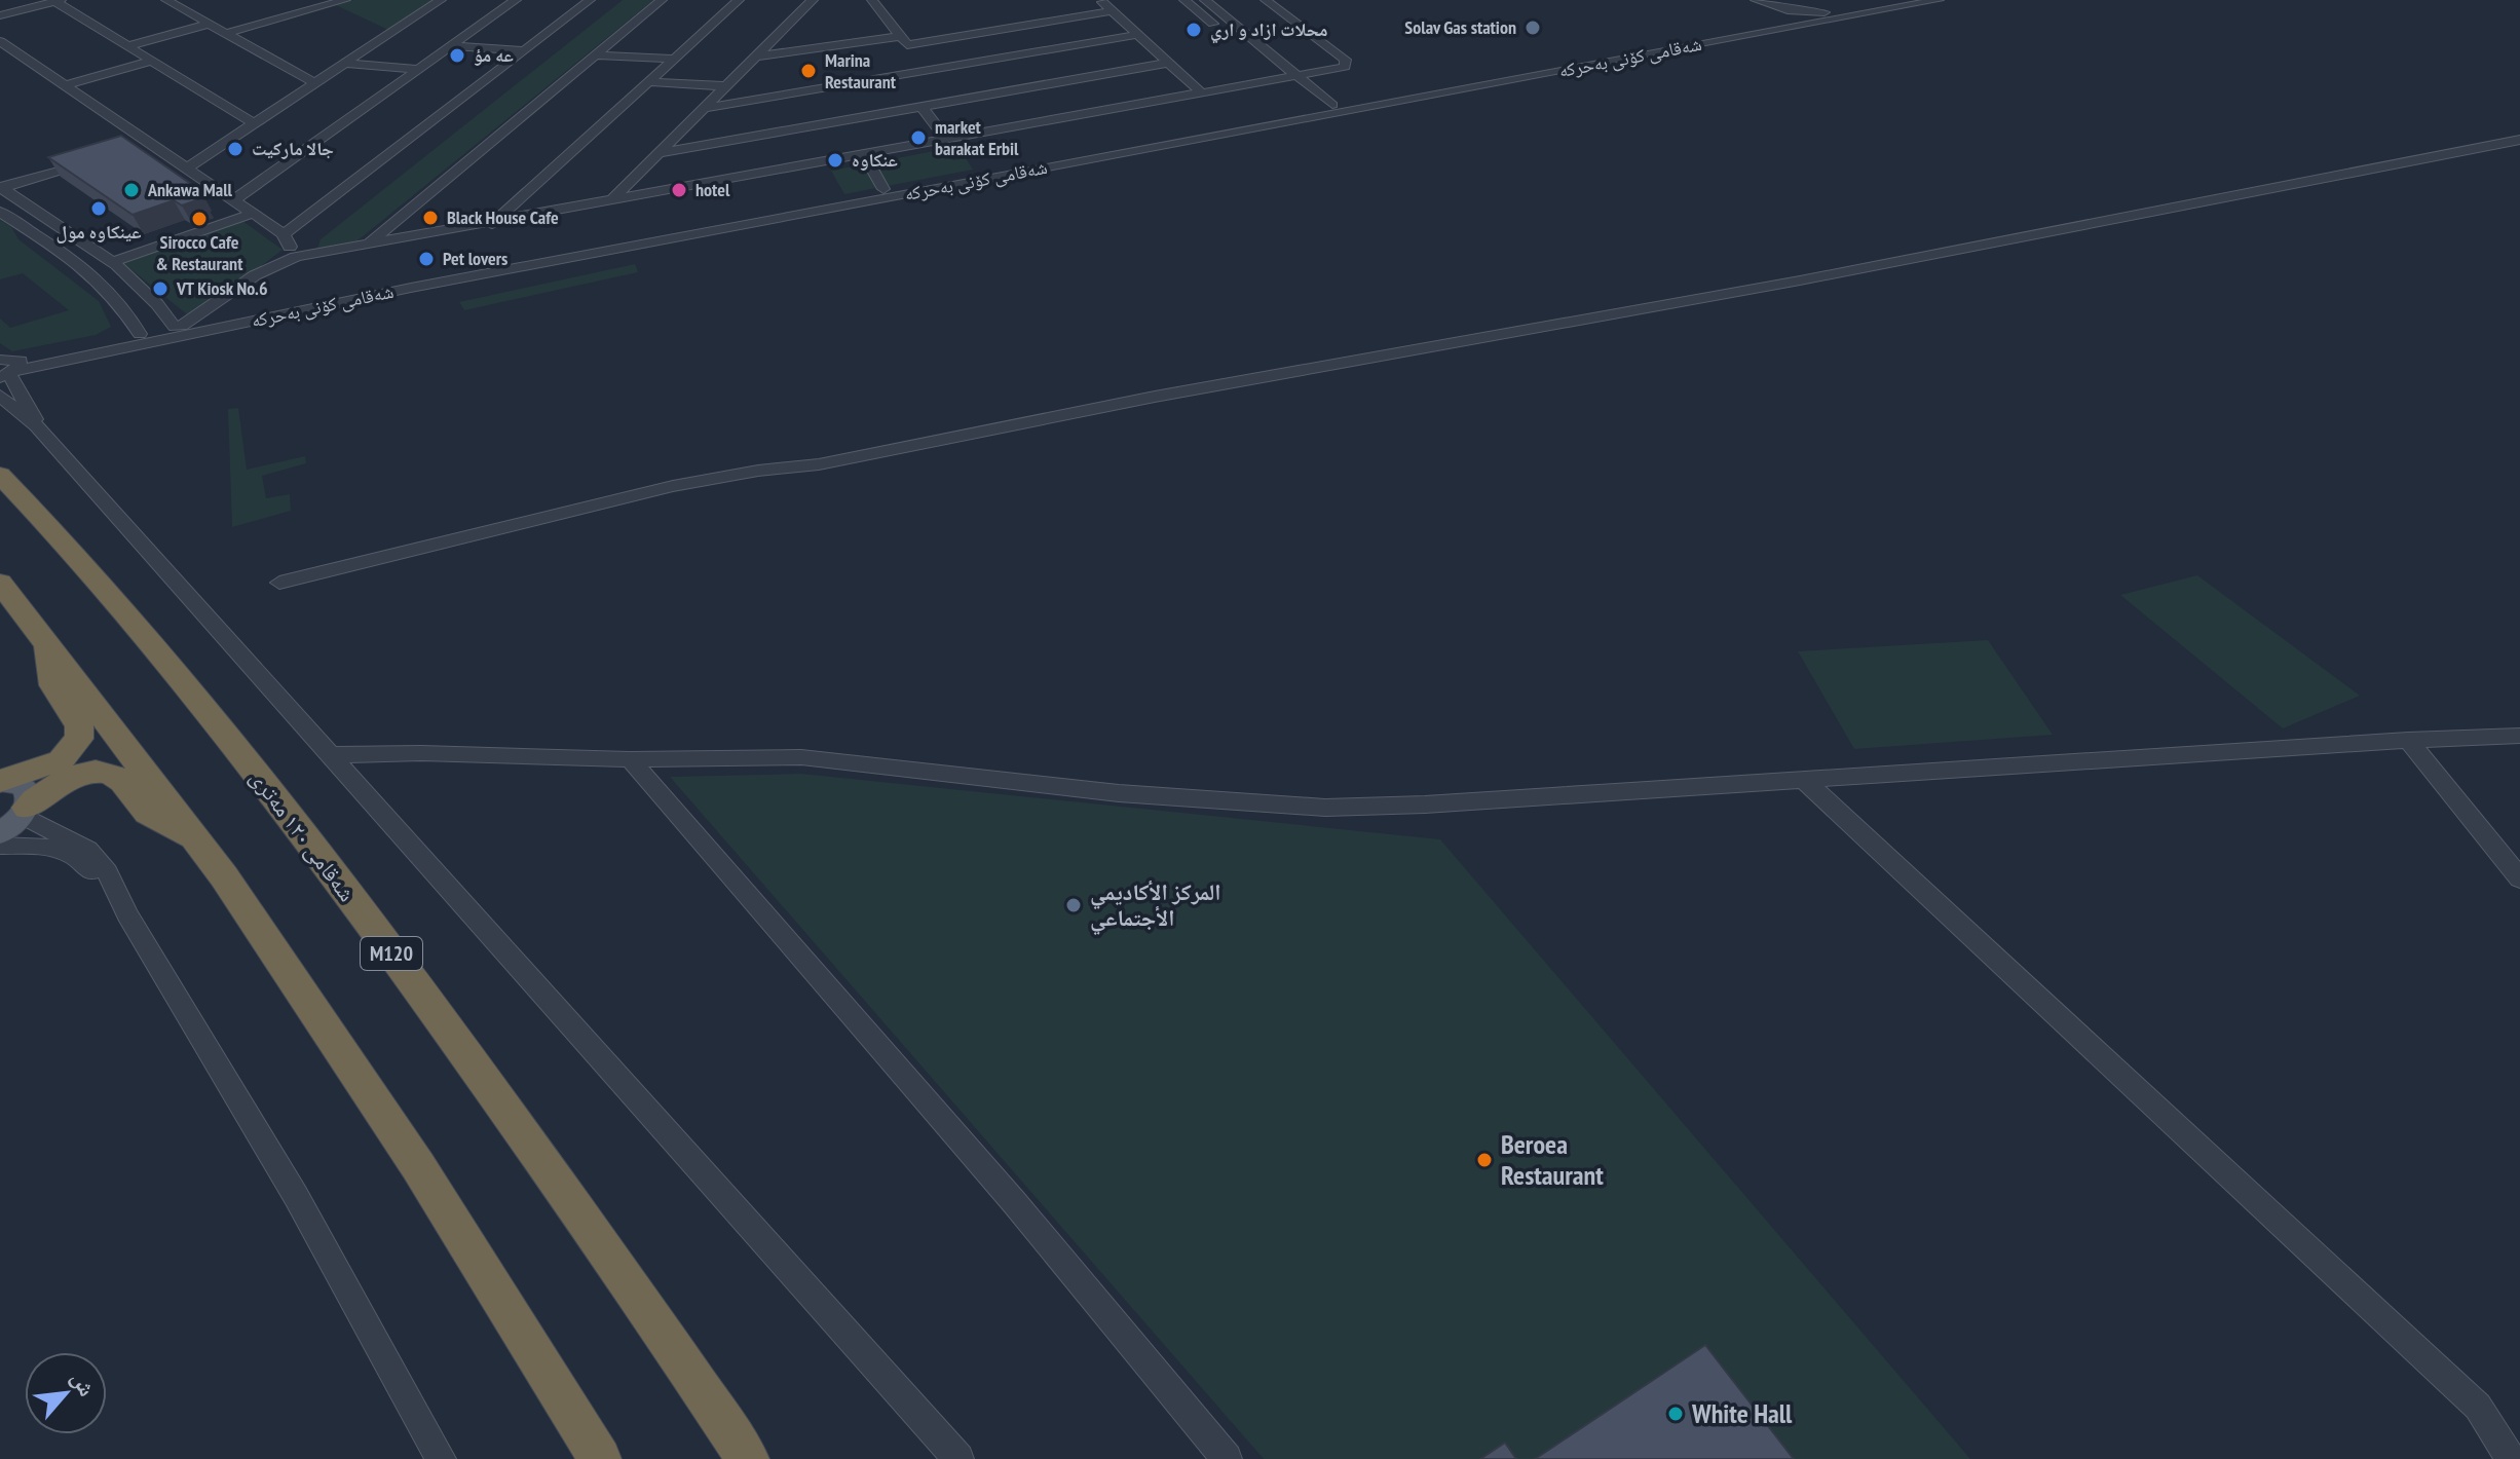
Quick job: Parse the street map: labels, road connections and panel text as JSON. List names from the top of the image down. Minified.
{"streets":{"highway":["شەقامی ١٢٠ مەتری","M120"],"street":["شەقامی کۆنی بەحرکە"]},"places":["Solav Gas station","محلات ازاد و اري","عه مؤ","Marina Restaurant","market barakat Erbil","جالا ماركيت","عنكاوه","Ankawa Mall","hotel","عينكاوه مول","Black House Cafe","Sirocco Cafe & Restaurant","Pet lovers","VT Kiosk No.6","المركز الأكاديمي الأجتماعي","Beroea Restaurant","White Hall"],"north":"top right"}
